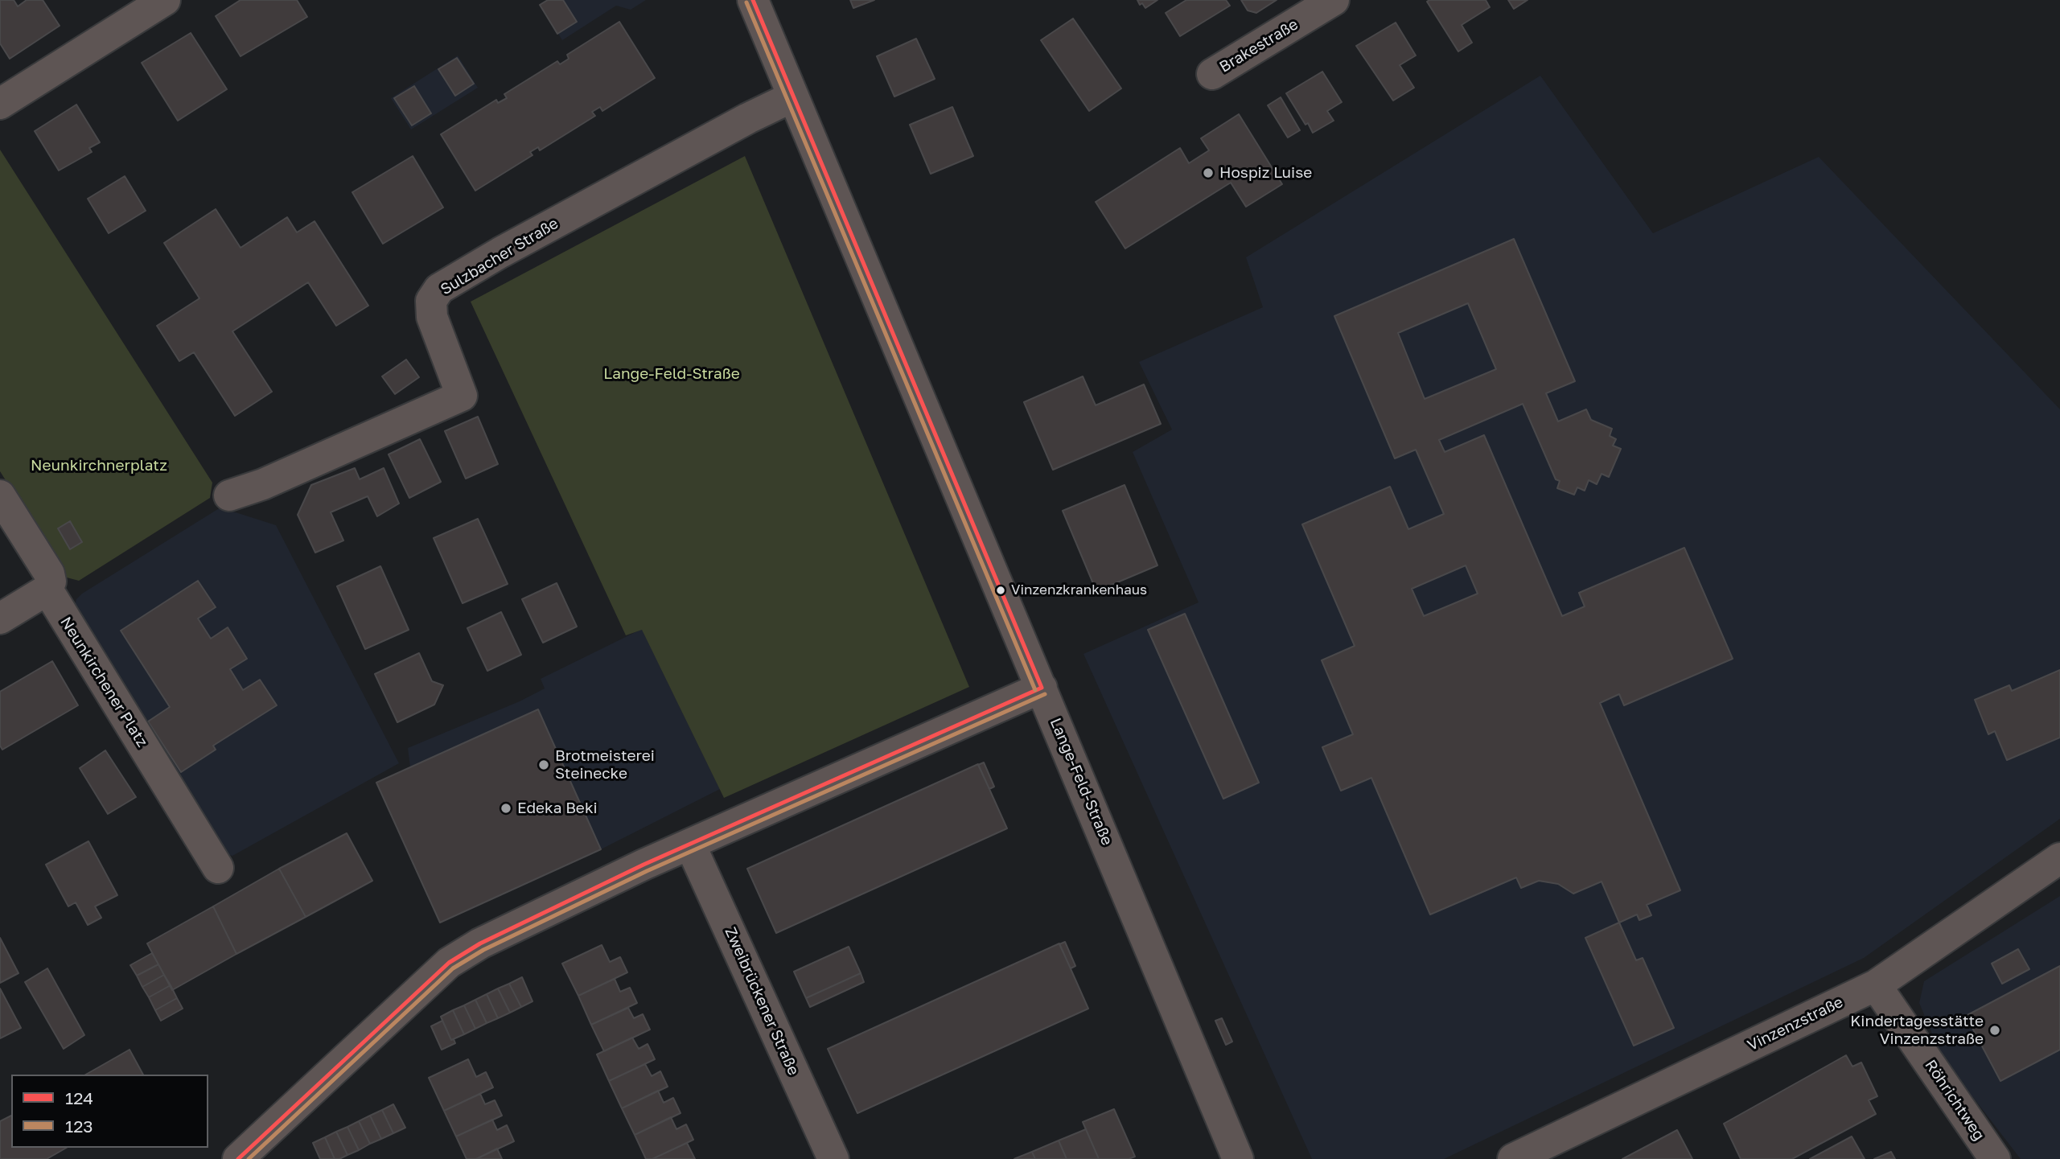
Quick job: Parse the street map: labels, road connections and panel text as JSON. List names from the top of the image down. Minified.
{"streets":{"street":["Brakestraße","Sulzbacher Straße","Neunkirchener Platz","Lange-Feld-Straße","Zweibrückener Straße","Vinzenzstraße","Röhrichtweg"]},"crossings":[["Sulzbacher Straße","Lange-Feld-Straße"],["Vinzenzstraße","Röhrichtweg"]],"parks":["Lange-Feld-Straße","Neunkirchnerplatz"],"places":["Hospiz Luise","Vinzenzkrankenhaus","Brotmeisterei Steinecke","Edeka Beki","Kindertagesstätte Vinzenzstraße"],"lines":["transit line 124","transit line 123"],"legend":["124","123"]}
